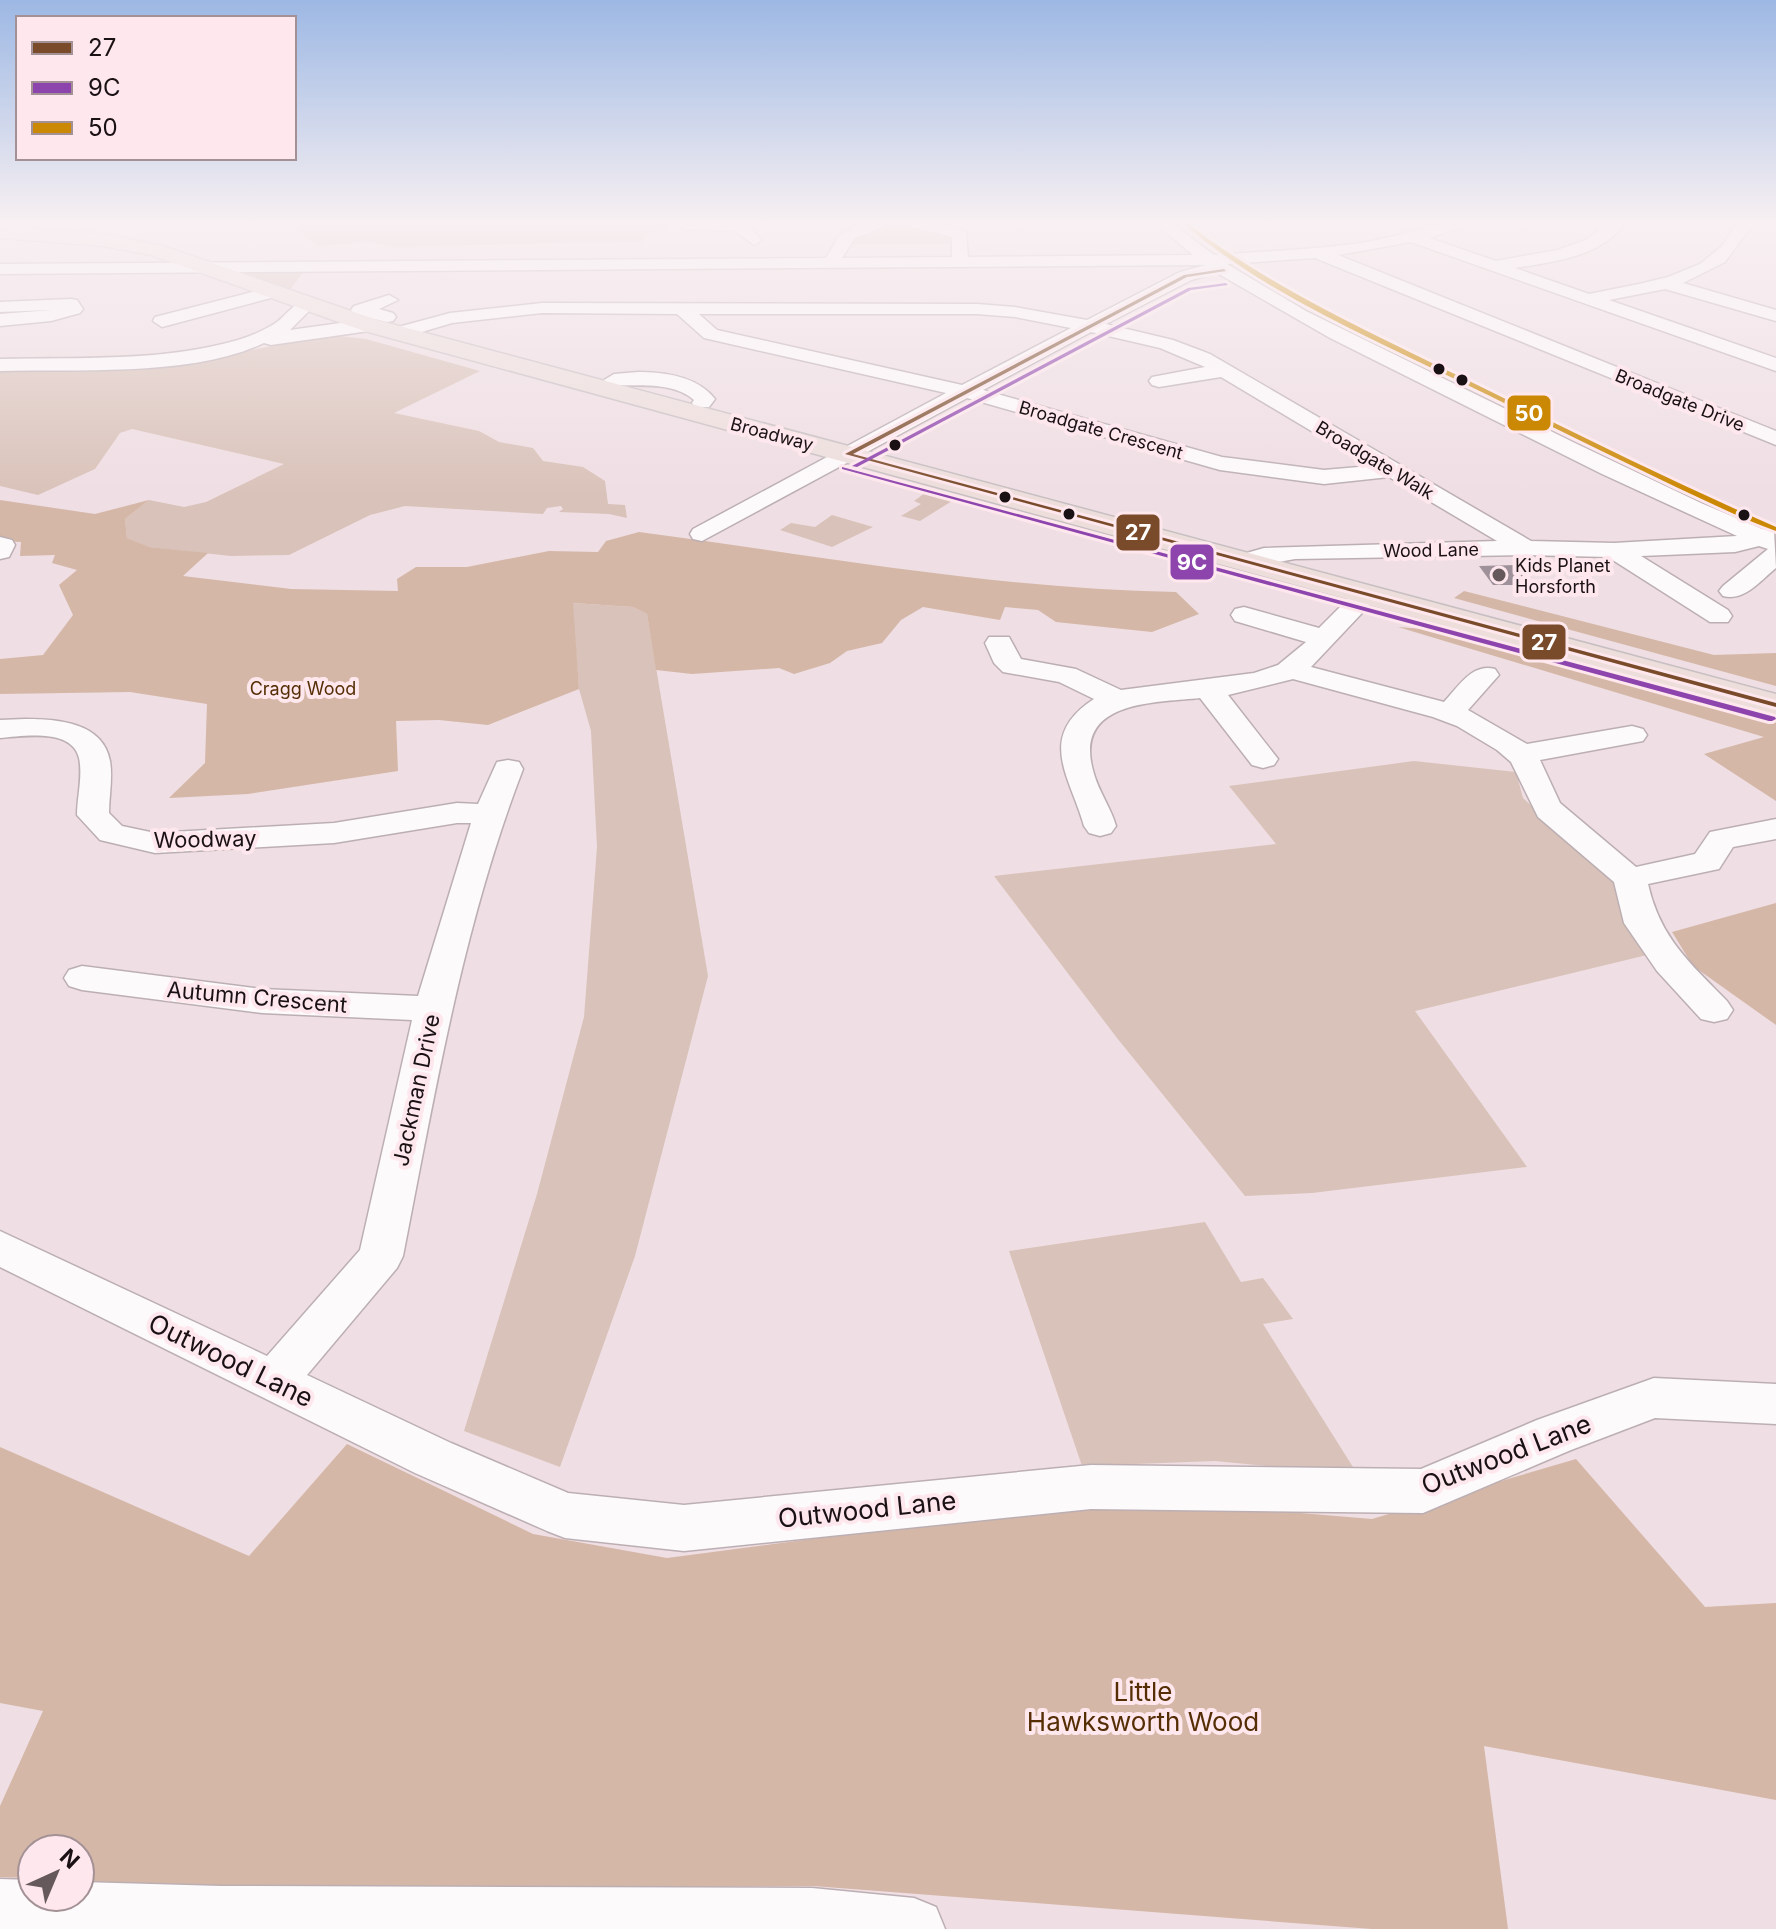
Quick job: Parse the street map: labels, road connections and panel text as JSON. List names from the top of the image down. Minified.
{"streets":{"highway":["Broadway"],"street":["Broadgate Drive","Broadgate Crescent","Broadgate Walk","Wood Lane","Woodway","Autumn Crescent","Jackman Drive","Outwood Lane"]},"crossings":[["Broadgate Crescent","Broadgate Walk"],["Broadway","Broadgate Walk"],["Broadway","Wood Lane"],["Broadgate Walk","Wood Lane"],["Woodway","Jackman Drive"],["Autumn Crescent","Jackman Drive"],["Jackman Drive","Outwood Lane"]],"parks":["Cragg Wood","Little Hawksworth Wood"],"places":["Kids Planet Horsforth"],"lines":["transit line 27","transit line 9C","transit line 50"],"legend":["27","9C","50"],"north":"top right"}
